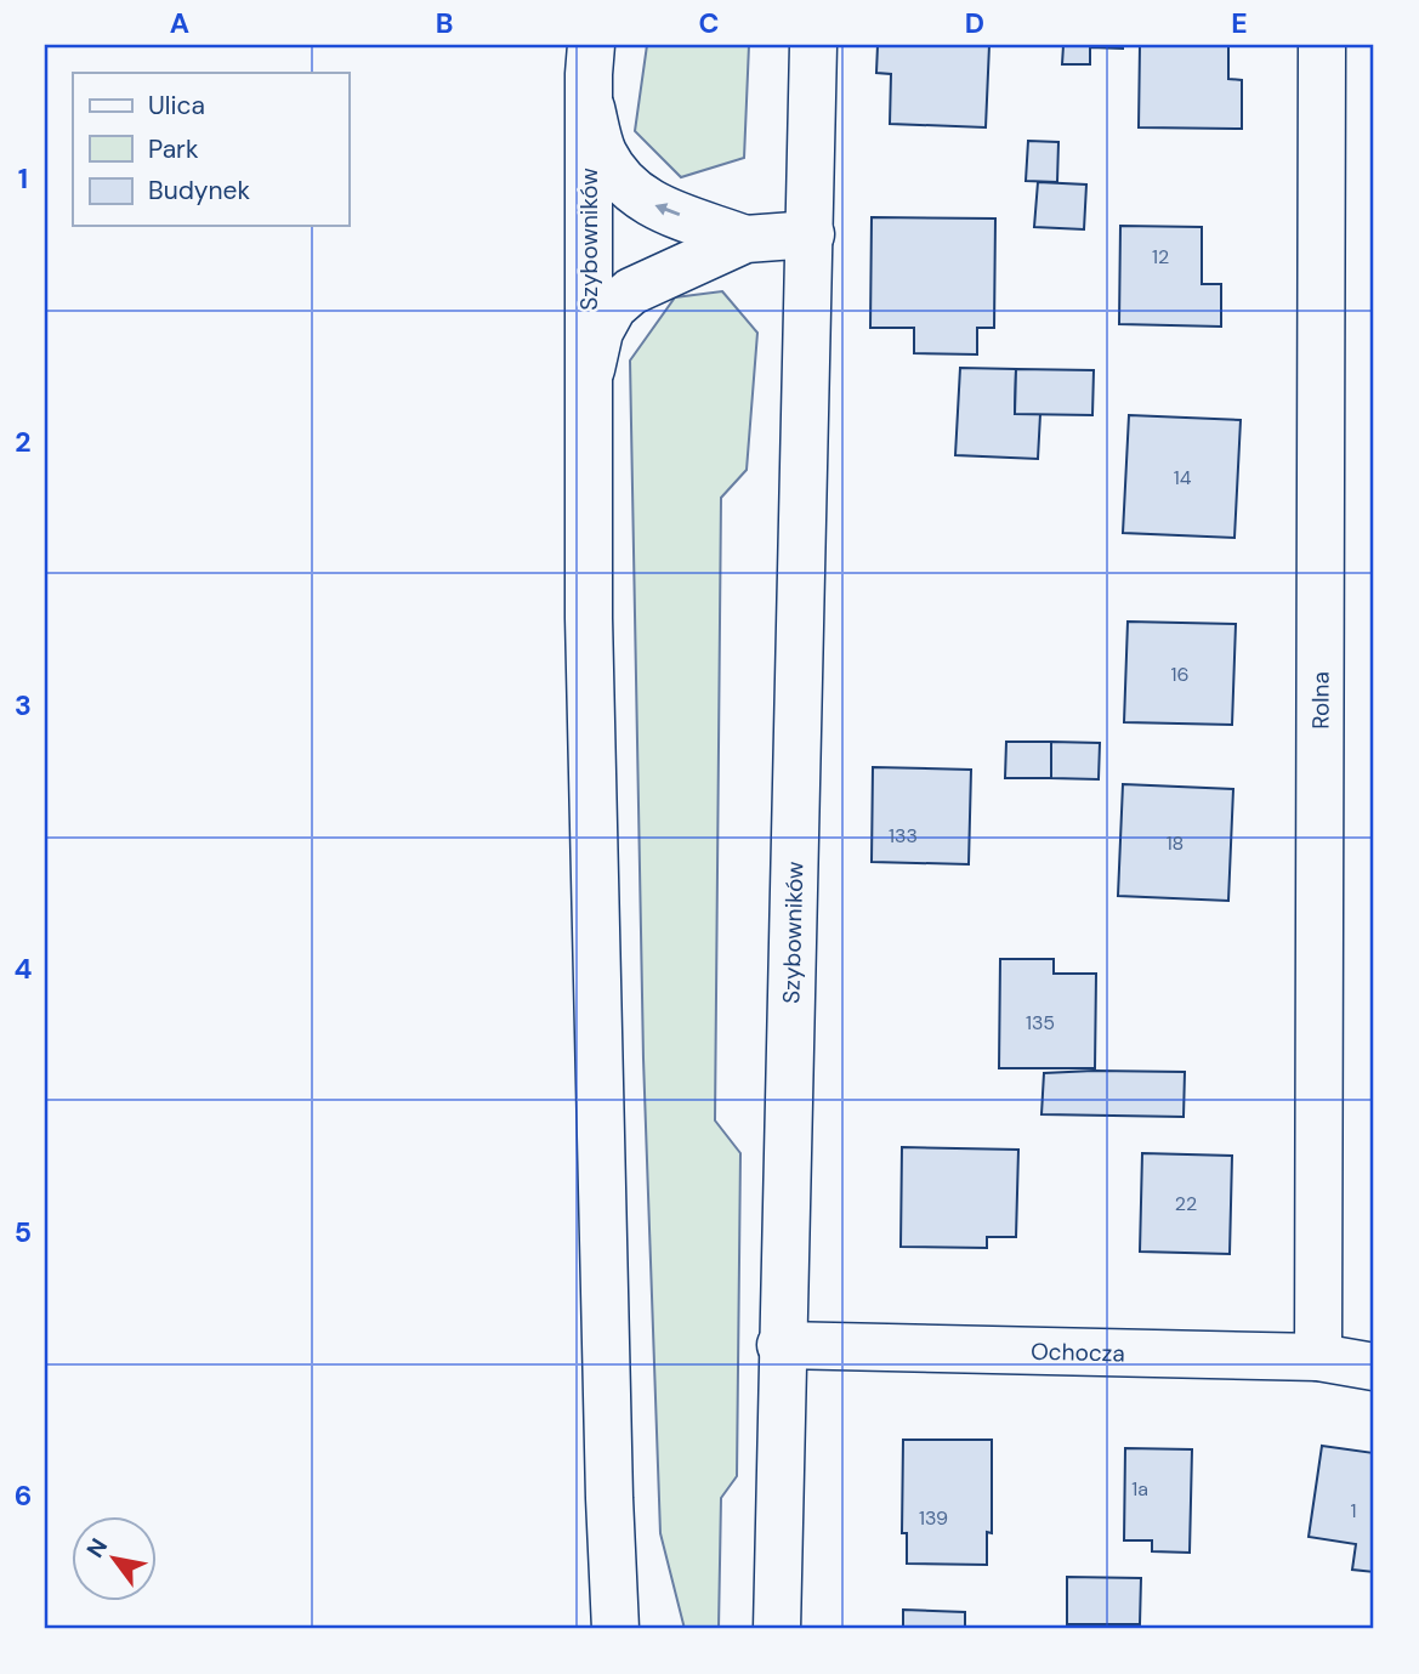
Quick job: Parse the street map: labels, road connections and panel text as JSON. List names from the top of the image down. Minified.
{"streets":{"street":["Szybowników","Rolna","Ochocza"]},"crossings":[["Szybowników","Ochocza"],["Rolna","Ochocza"]],"house_numbers":["12","14","16","133","18","135","22","1a","1","139"],"legend":["Ulica","Park","Budynek"],"north":"top left","grid":{"columns":["A","B","C","D","E"],"rows":["1","2","3","4","5","6"]}}
